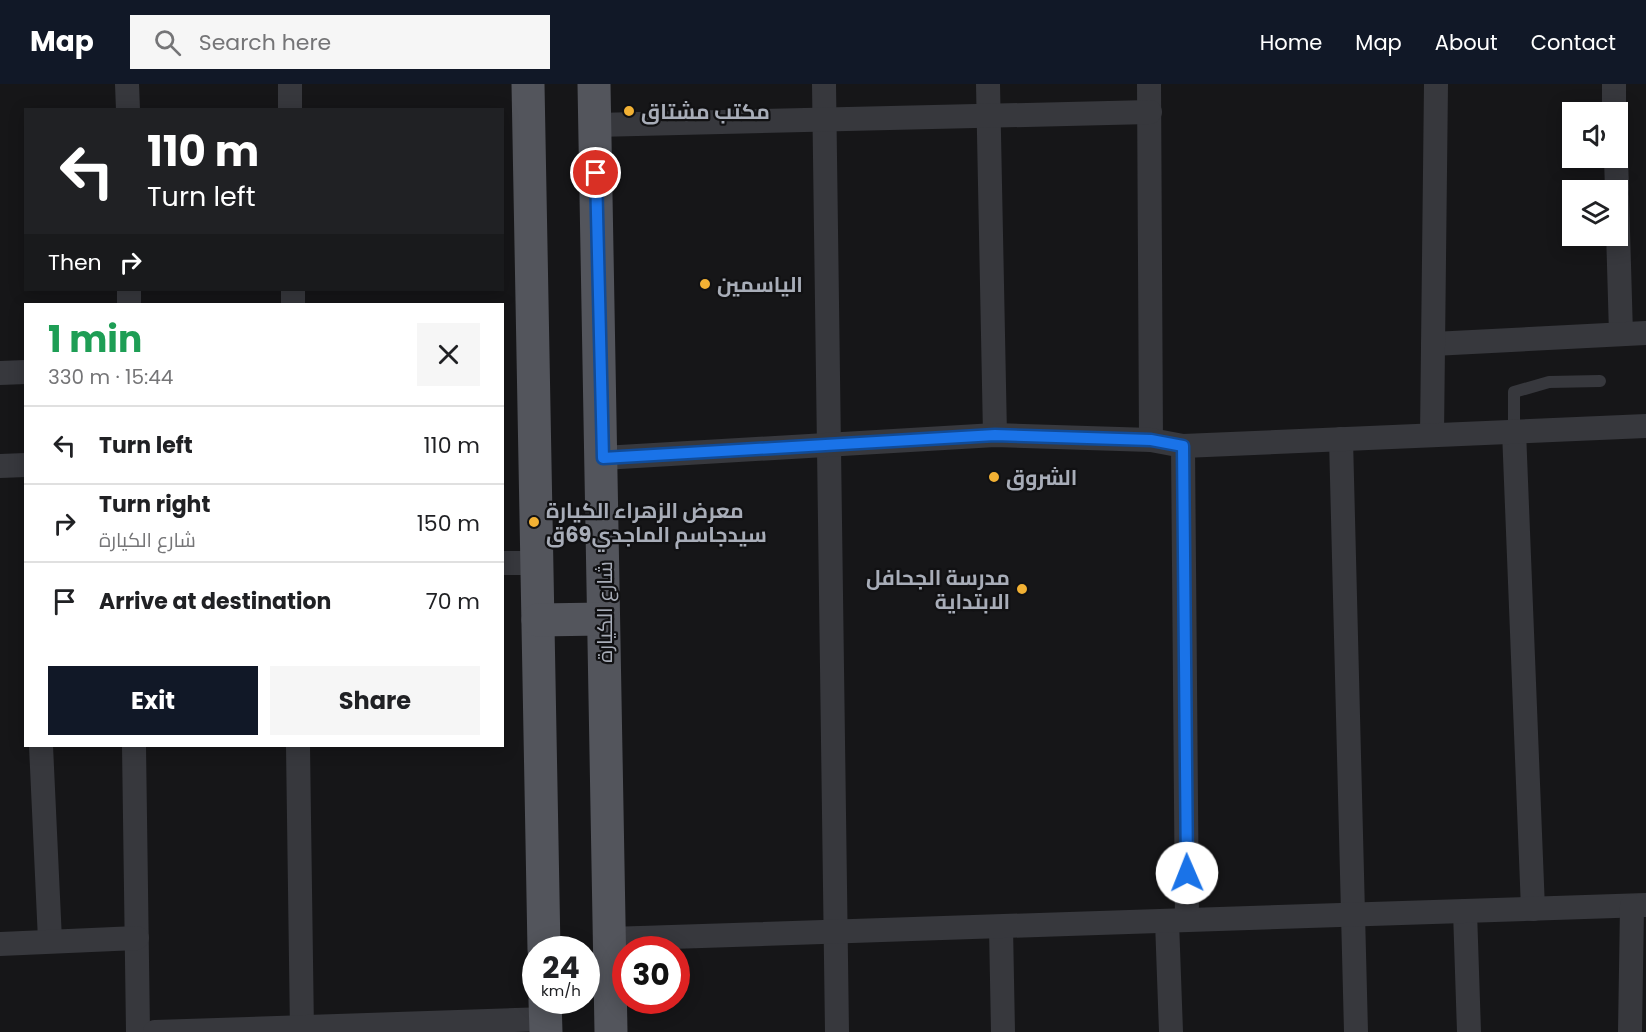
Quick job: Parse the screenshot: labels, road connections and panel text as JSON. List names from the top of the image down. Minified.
{"streets":{"main road":["شارع الكيارة"]},"places":["مكتب مشتاق","الياسمين","الشروق","معرض الزهراء الكيارة سيدجاسم الماجدي69ق","مدرسة الجحافل الابتداية"],"page":{"header":"Map","search":"Search here","nav":["Home","Map","About","Contact"],"turn":["110 m","Turn left"],"then":"Then","heading":["1 min","330 m · 15:44"],"list":[{"name":"Turn left","value":"110 m"},{"name":"Turn right","note":"شارع الكيارة","value":"150 m"},{"name":"Arrive at destination","value":"70 m"}],"buttons":["Exit","Share"],"speed":"24 km/h","limit":"30"}}
